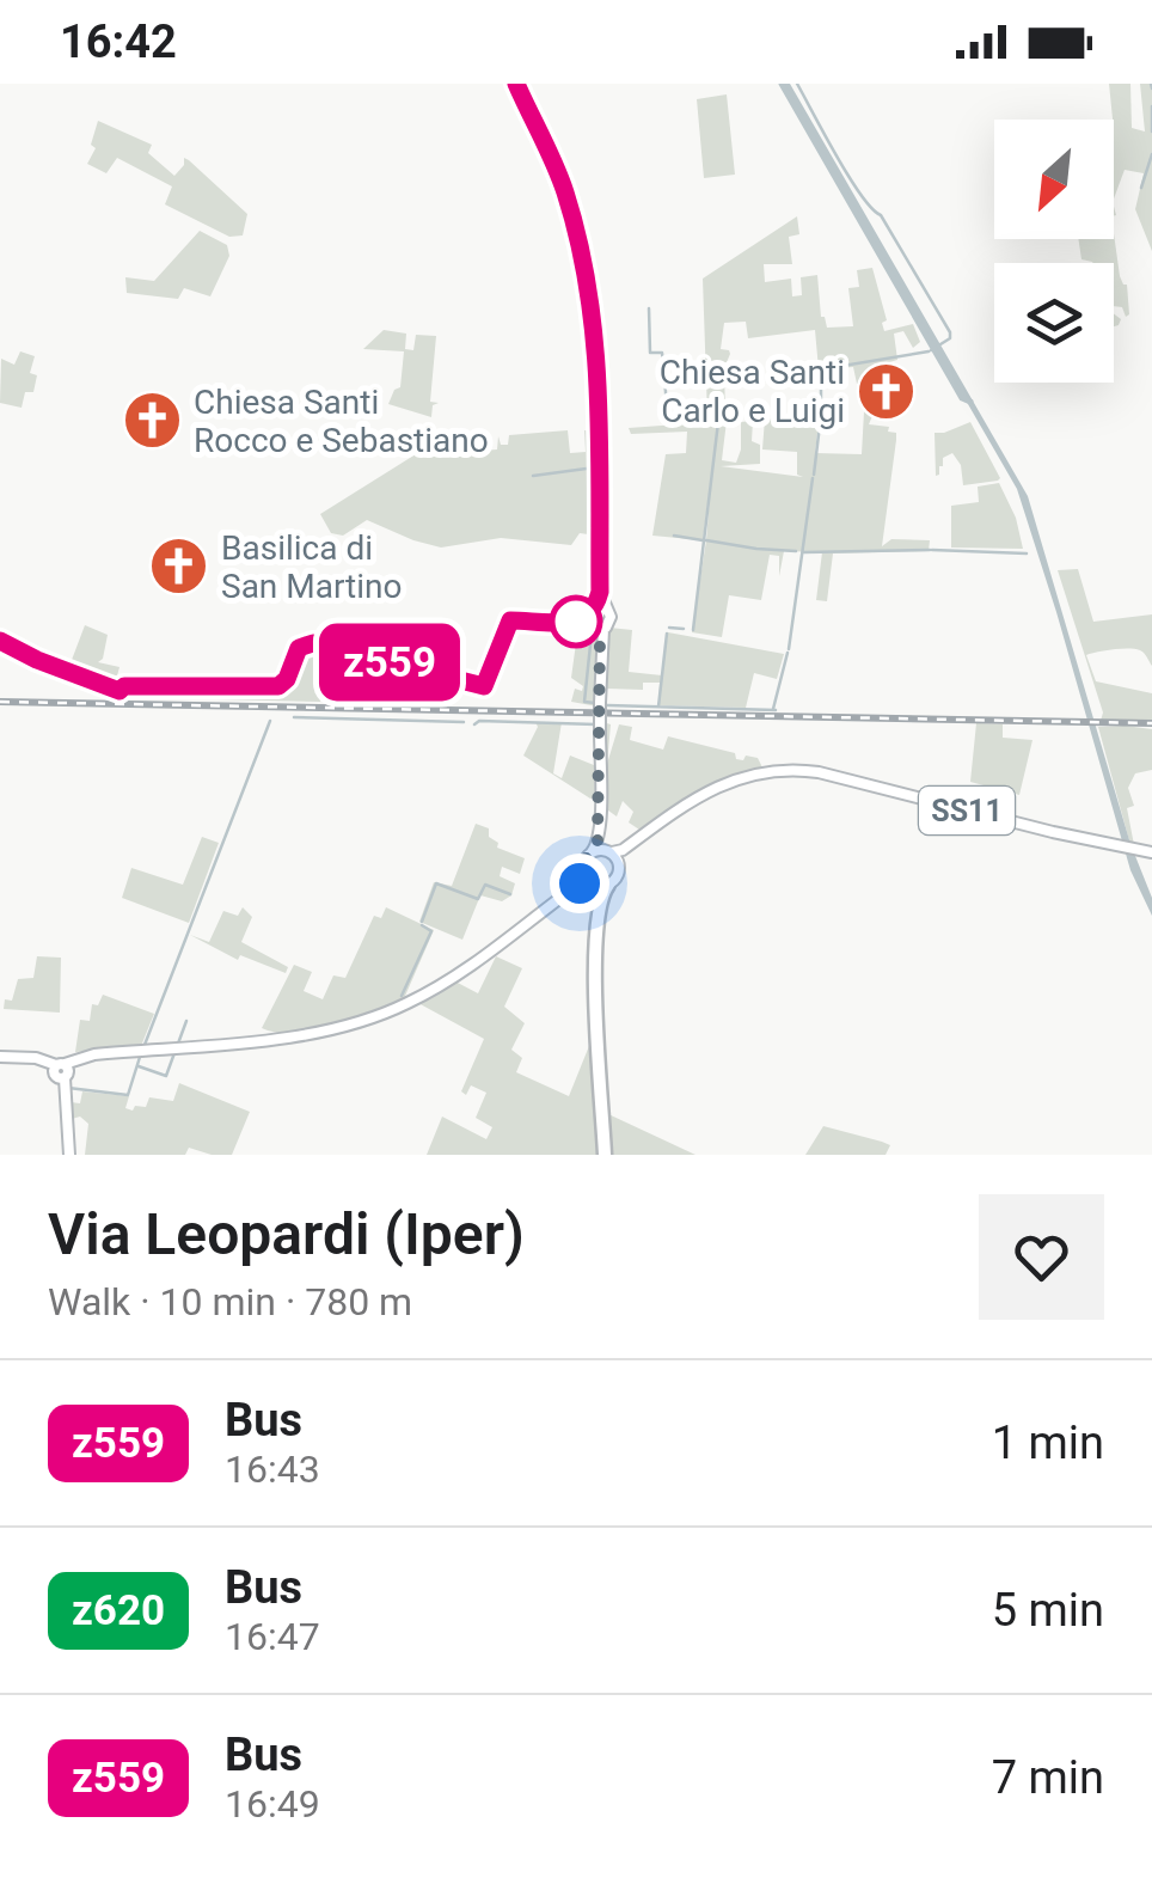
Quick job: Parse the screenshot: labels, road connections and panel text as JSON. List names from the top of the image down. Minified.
{"streets":{"main road":["SS11"]},"places":{"church":["Chiesa Santi Carlo e Luigi","Chiesa Santi Rocco e Sebastiano","Basilica di San Martino"]},"lines":["bus line z559"],"north":"bottom left","page":{"status":"16:42","on_map":"z559","heading":["Via Leopardi (Iper)","Walk · 10 min · 780 m"],"list":[{"mark":"z559","name":"Bus","note":"16:43","value":"1 min"},{"mark":"z620","name":"Bus","note":"16:47","value":"5 min"},{"mark":"z559","name":"Bus","note":"16:49","value":"7 min"}]}}
